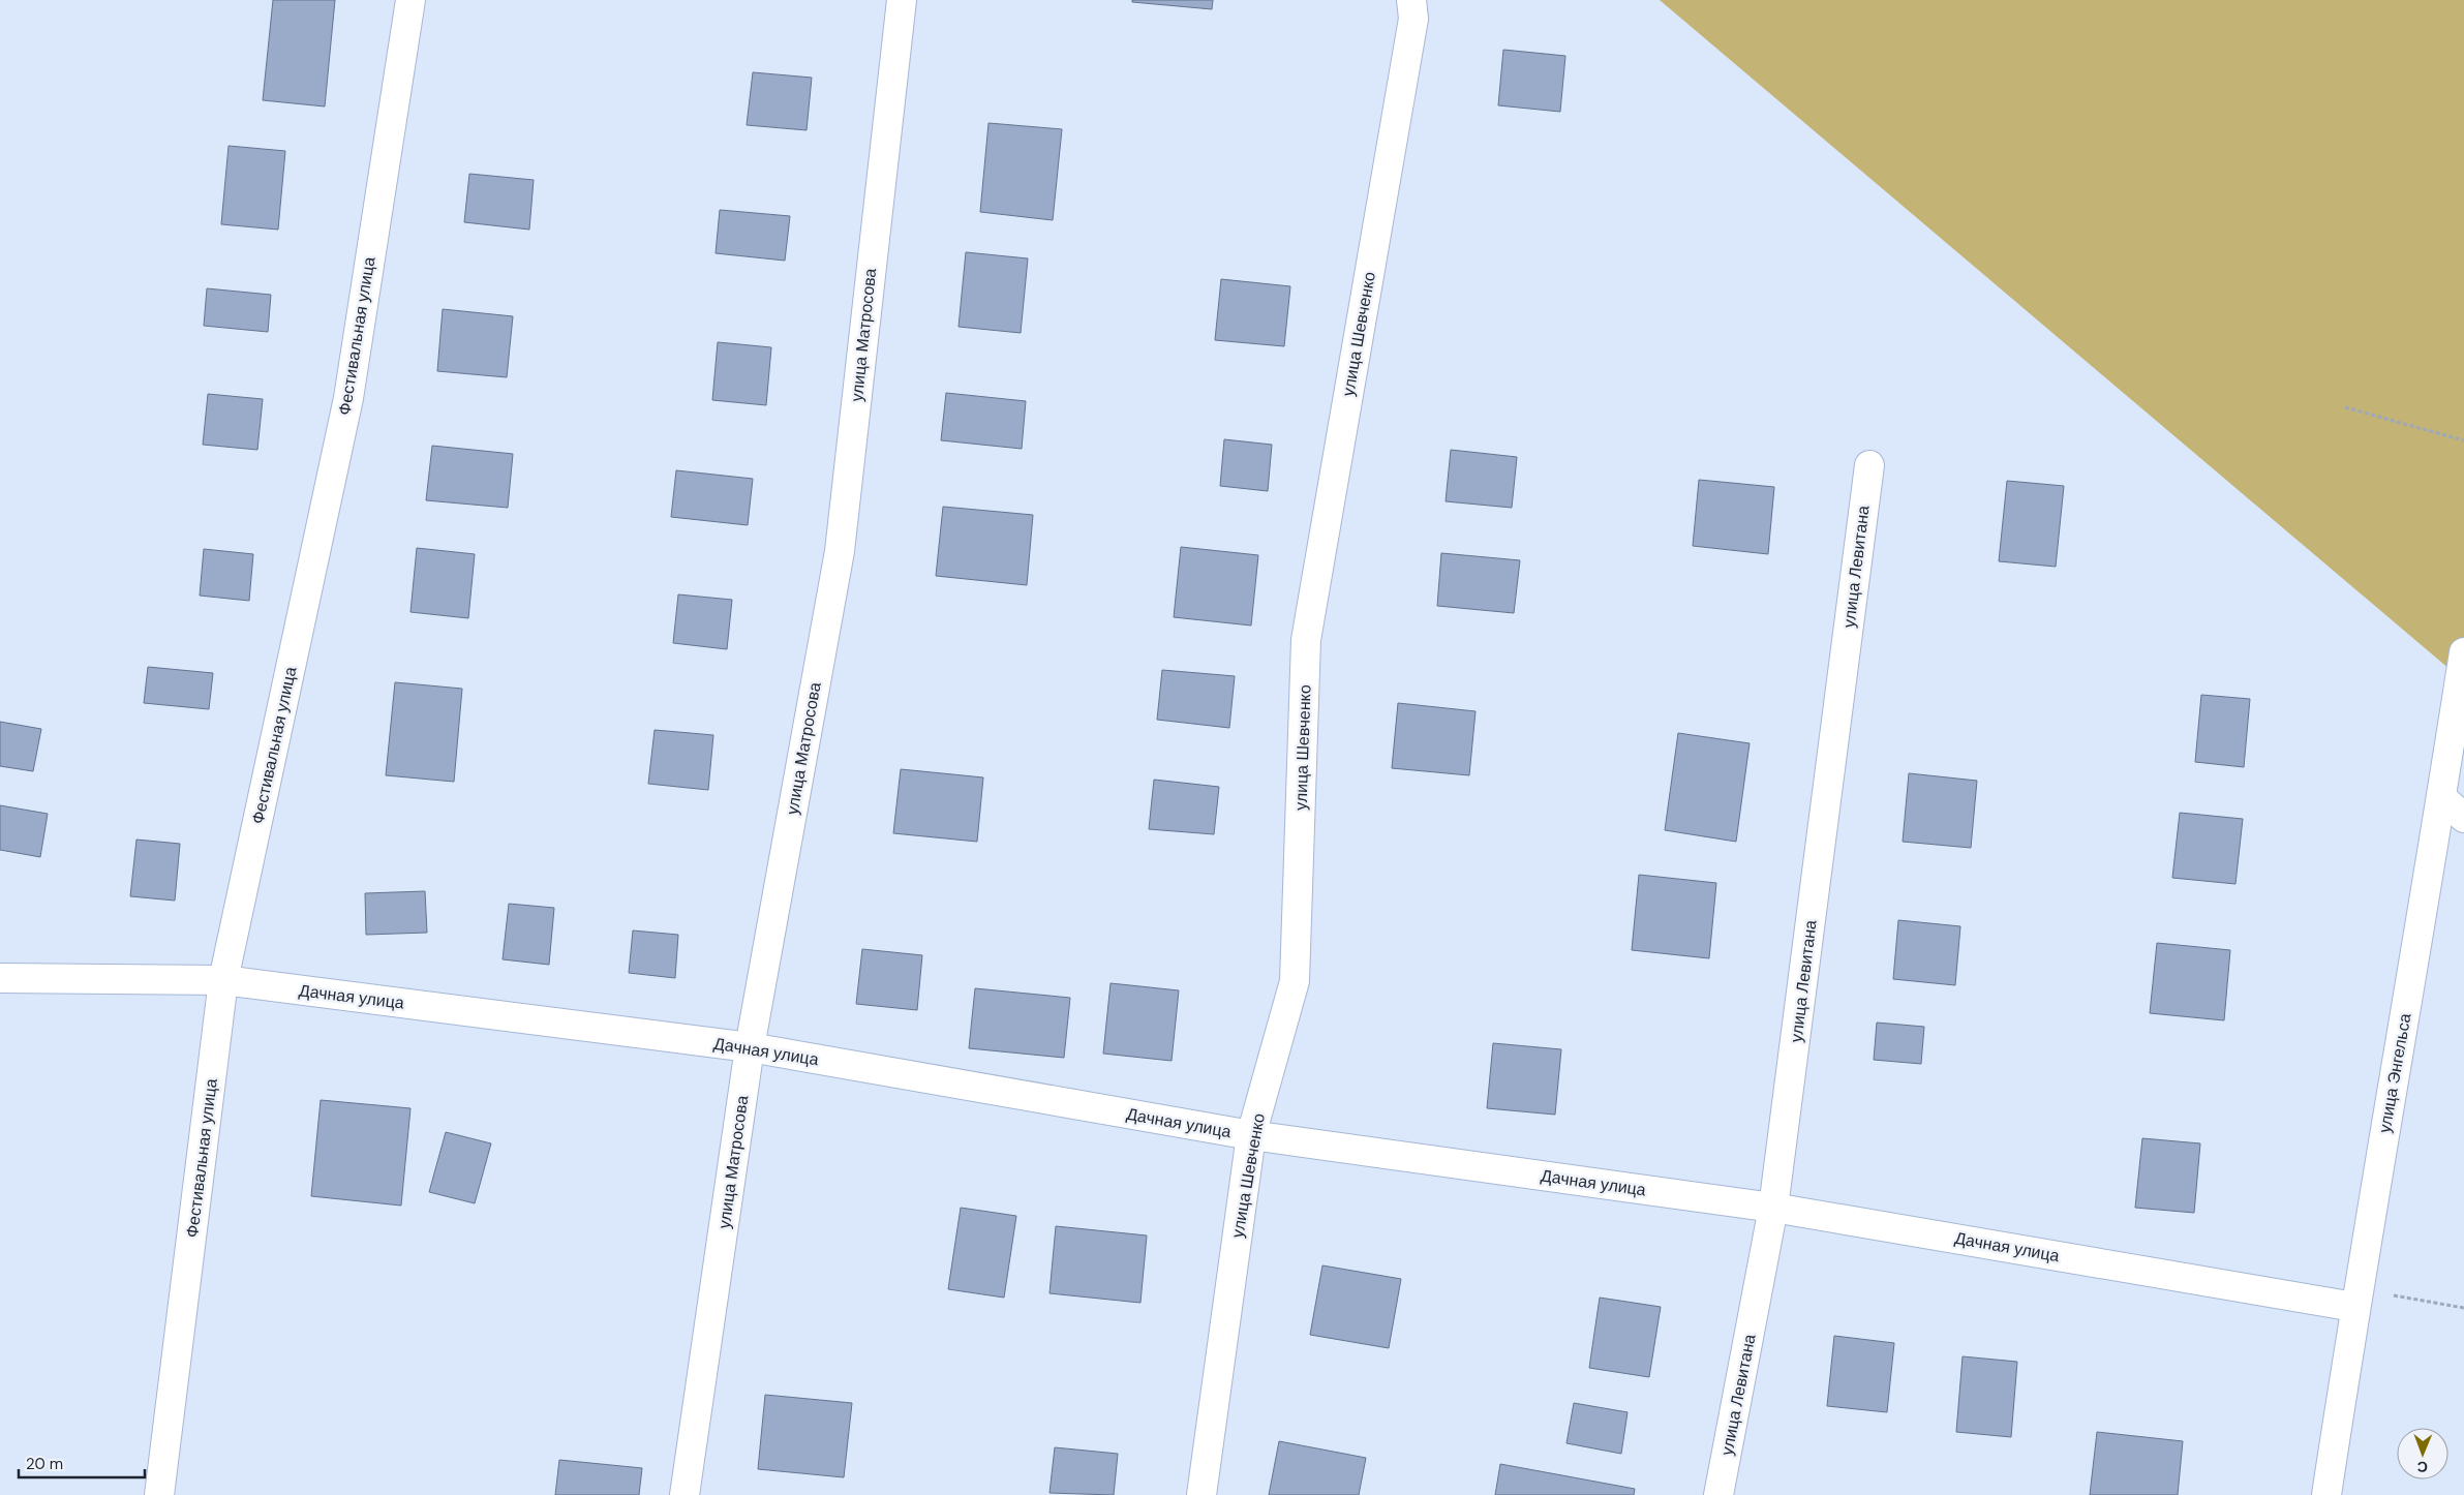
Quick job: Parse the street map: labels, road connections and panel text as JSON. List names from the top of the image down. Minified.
{"streets":{"street":["улица Шевченко","улица Матросова","Фестивальная улица","улица Левитана","Дачная улица","улица Энгельса"]},"crossings":[["улица Шевченко","Дачная улица"],["улица Матросова","Дачная улица"],["Фестивальная улица","Дачная улица"],["улица Левитана","Дачная улица"],["Дачная улица","улица Энгельса"]],"scale_bar":"20 m","north":"bottom"}
